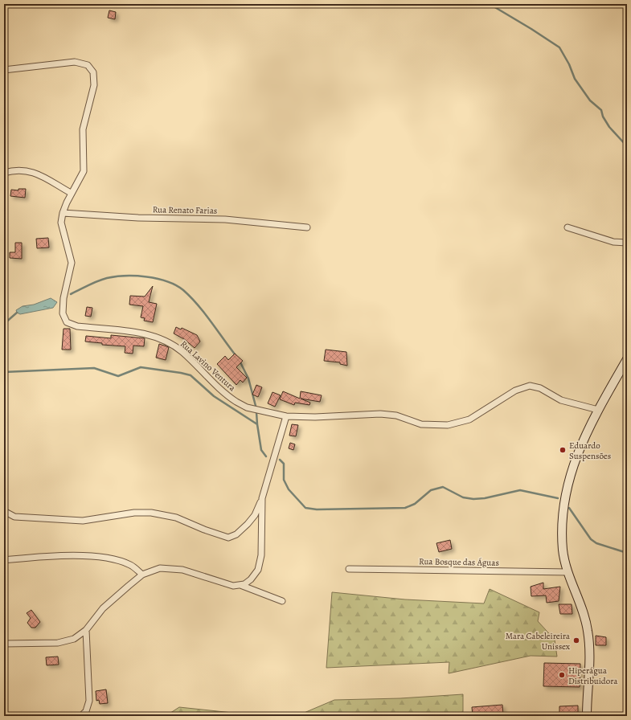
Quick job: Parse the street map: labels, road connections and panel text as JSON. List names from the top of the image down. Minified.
{"streets":{"street":["Rua Renato Farias","Rua Lavino Ventura","Rua Bosque das Águas"]},"crossings":[["Rua Renato Farias","Rua Lavino Ventura"]],"places":["Eduardo Suspensões","Mara Cabeleireira Unissex","Hiperágua Distribuidora"]}
